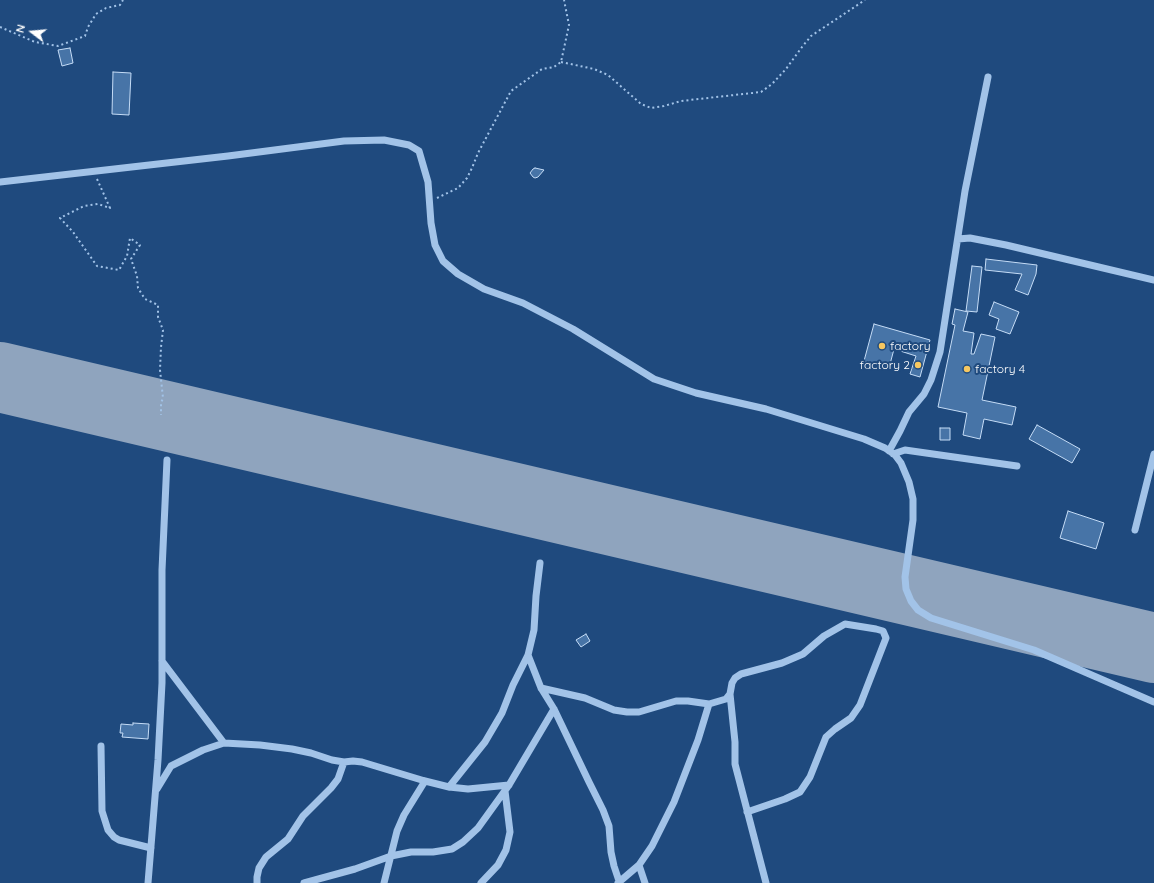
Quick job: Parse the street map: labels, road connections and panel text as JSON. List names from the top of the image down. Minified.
{"places":["factory","factory 2","factory 4"],"north":"left"}
